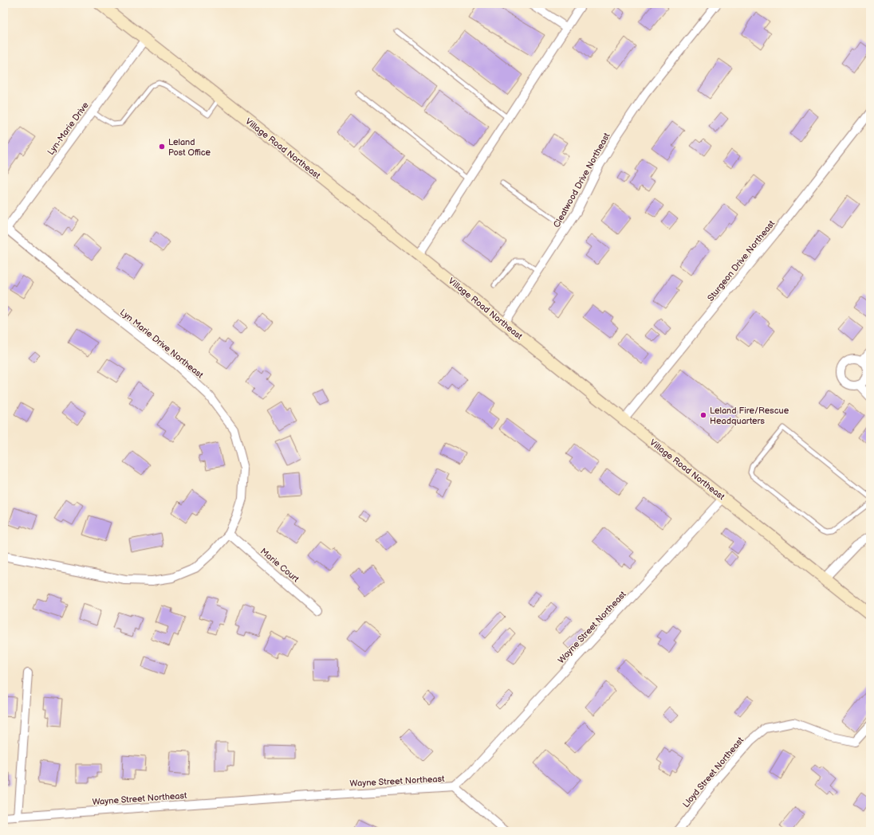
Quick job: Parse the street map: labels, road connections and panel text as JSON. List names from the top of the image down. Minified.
{"streets":{"main road":["Village Road Northeast"],"street":["Lyn-Marie Drive","Cleatwood Drive Northeast","Sturgeon Drive Northeast","Lyn Marie Drive Northeast","Marie Court","Wayne Street Northeast","Lloyd Street Northeast"]},"crossings":[["Lyn-Marie Drive","Village Road Northeast"],["Lyn-Marie Drive","Lyn Marie Drive Northeast"],["Village Road Northeast","Cleatwood Drive Northeast"],["Village Road Northeast","Sturgeon Drive Northeast"],["Village Road Northeast","Wayne Street Northeast"],["Lyn Marie Drive Northeast","Marie Court"]],"places":["Leland Post Office","Leland Fire/Rescue Headquarters"]}
